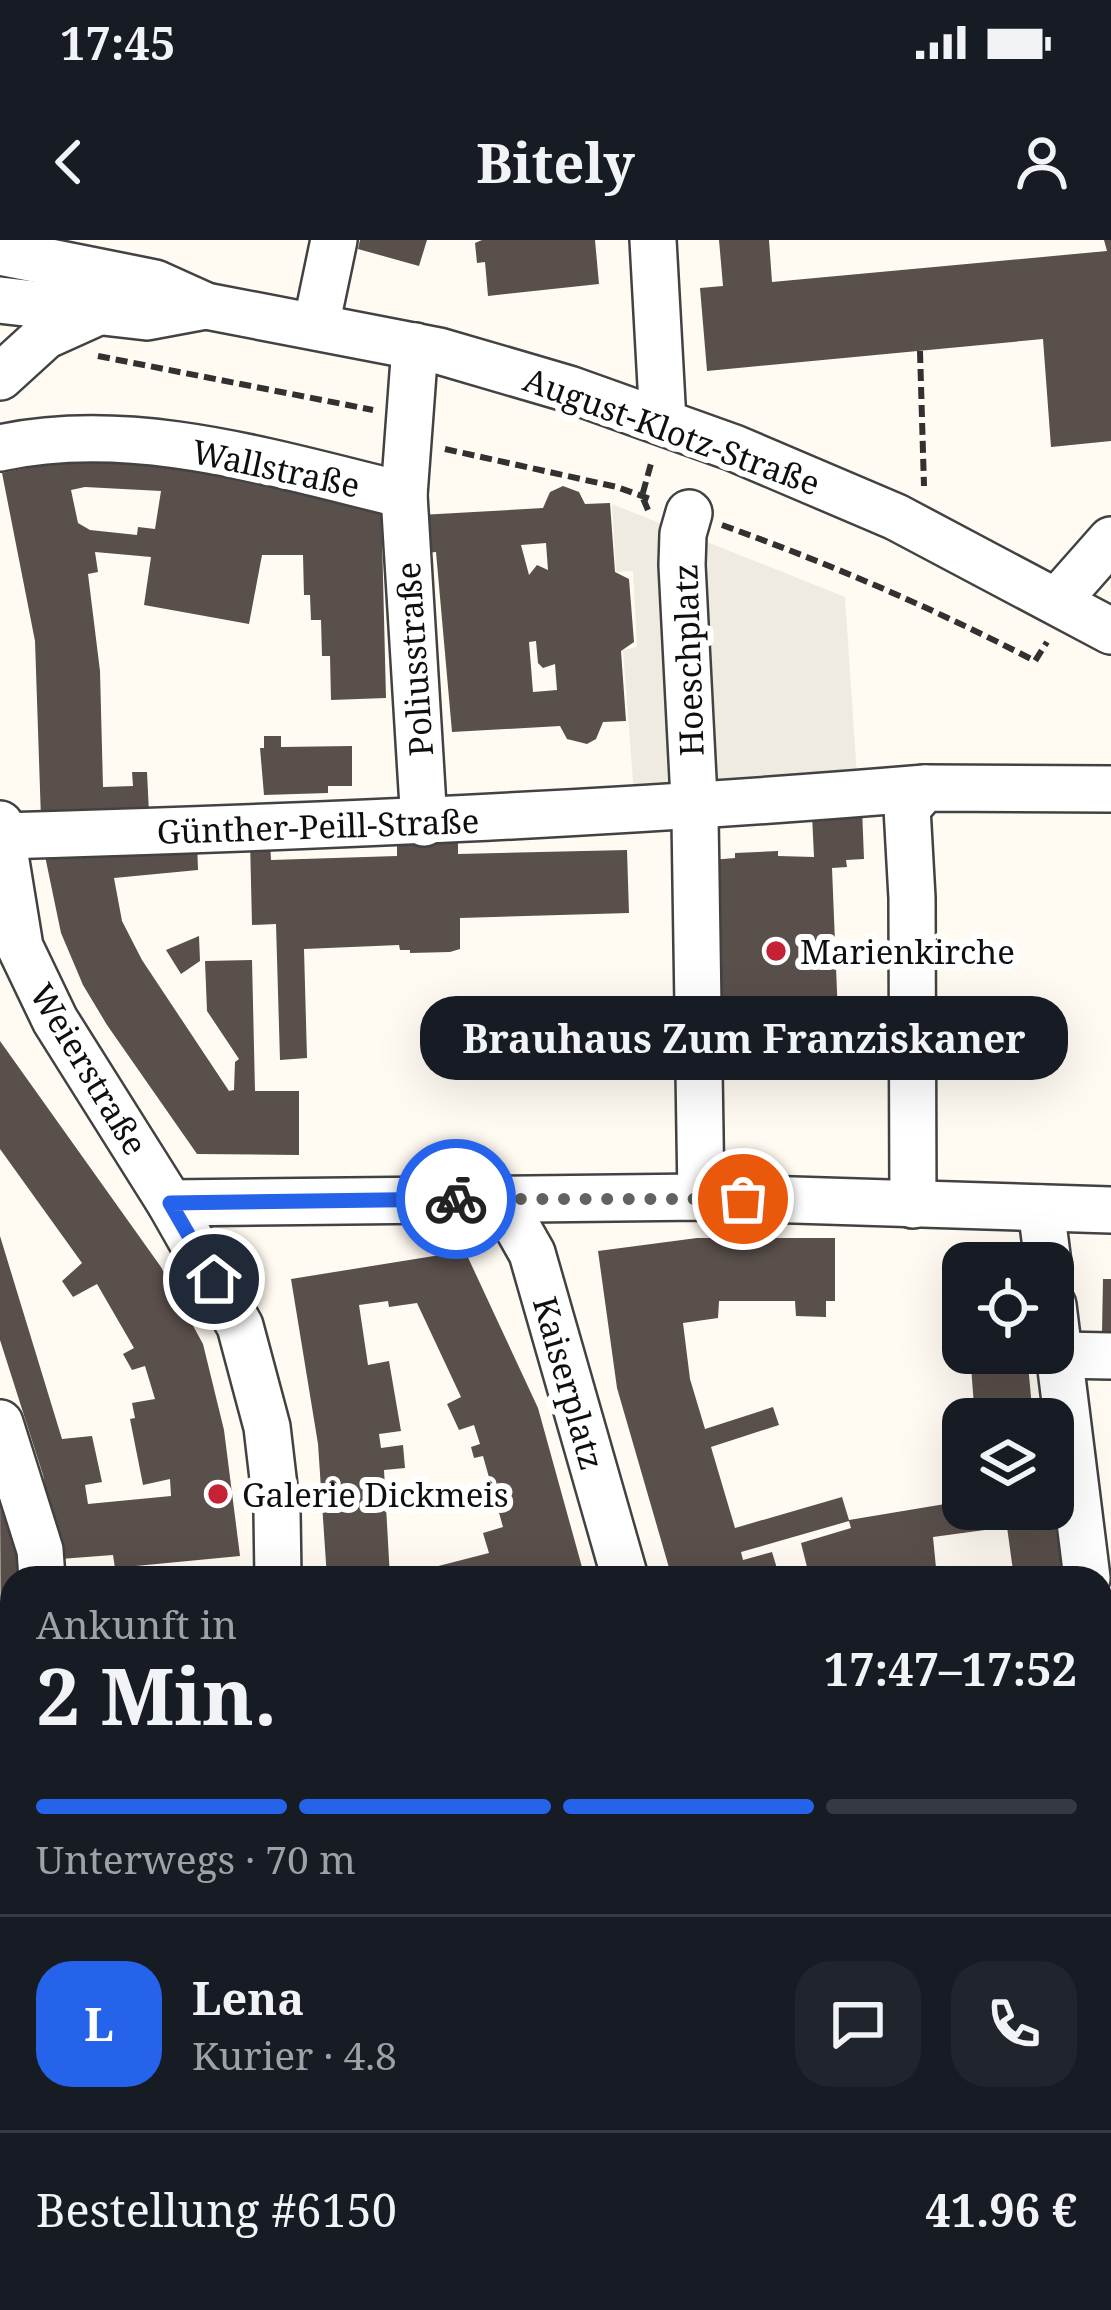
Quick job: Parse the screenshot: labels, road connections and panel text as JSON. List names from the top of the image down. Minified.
{"streets":{"street":["August-Klotz-Straße","Wallstraße","Poliusstraße","Hoeschplatz","Günther-Peill-Straße","Weierstraße","Kaiserplatz"]},"crossings":[["August-Klotz-Straße","Wallstraße"],["Wallstraße","Poliusstraße"],["Poliusstraße","Günther-Peill-Straße"],["Hoeschplatz","Günther-Peill-Straße"],["Günther-Peill-Straße","Weierstraße"]],"places":["Marienkirche","Brauhaus Zum Franziskaner","Galerie Dickmeis"],"page":{"status":"17:45","header":"Bitely","bubble":"Brauhaus Zum Franziskaner","heading":["2 Min.","Ankunft in","17:47–17:52"],"panel":["Lena","Kurier · 4.8","Bestellung #6150","41.96 €"],"bar":"Unterwegs · 70 m","round":"L"}}
